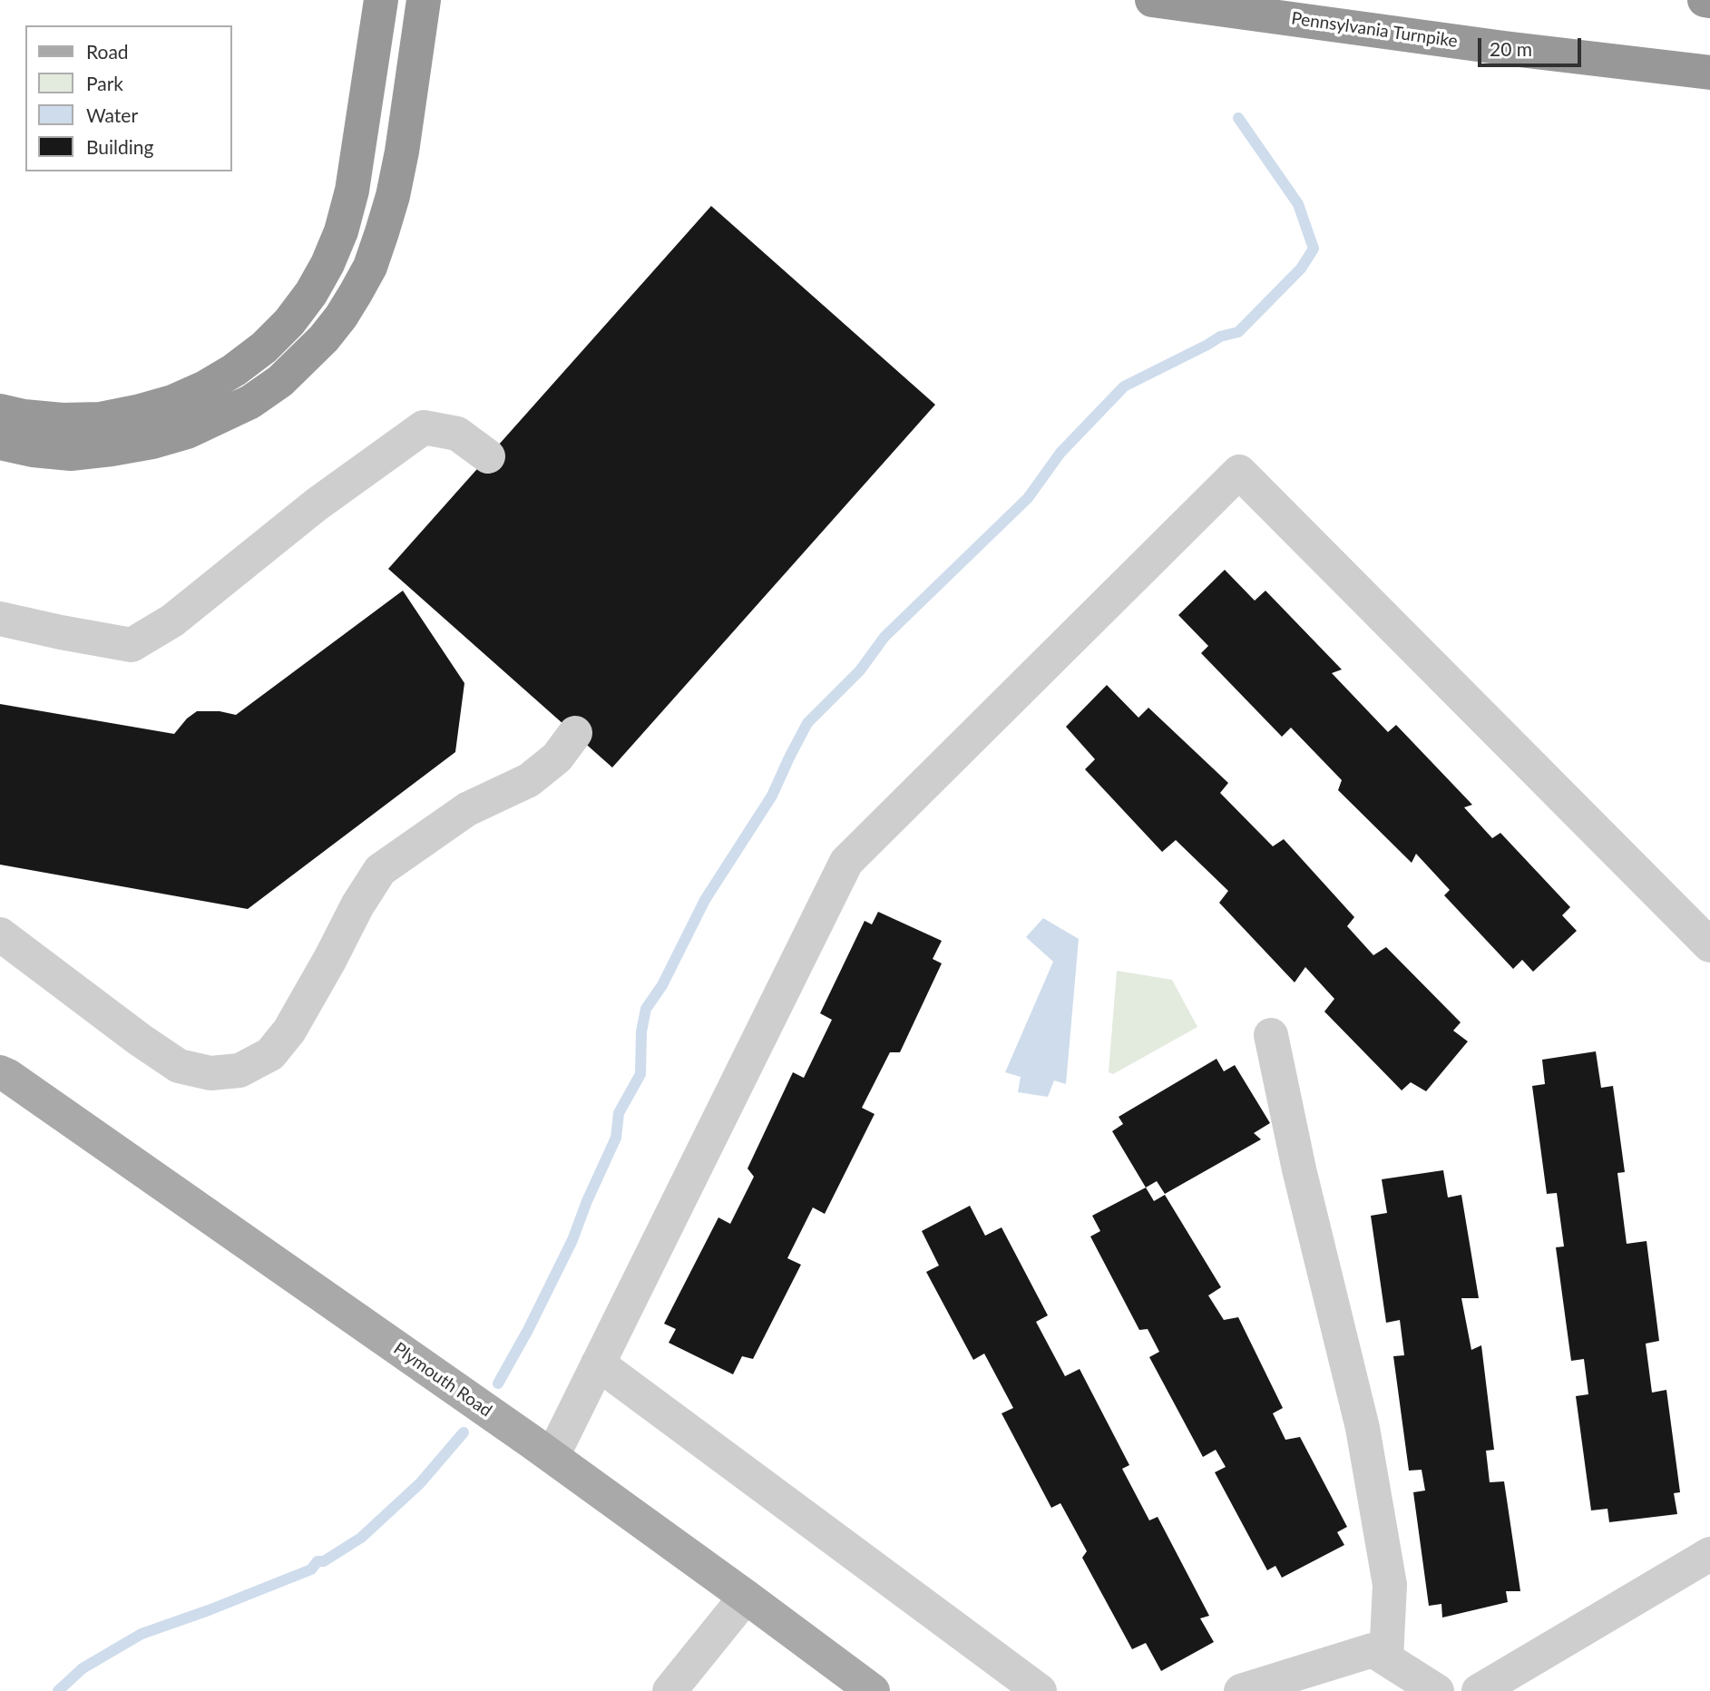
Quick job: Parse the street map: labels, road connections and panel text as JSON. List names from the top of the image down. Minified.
{"streets":{"highway":["Pennsylvania Turnpike"],"main road":["Plymouth Road"]},"legend":["Road","Park","Water","Building"],"scale_bar":"20 m"}
